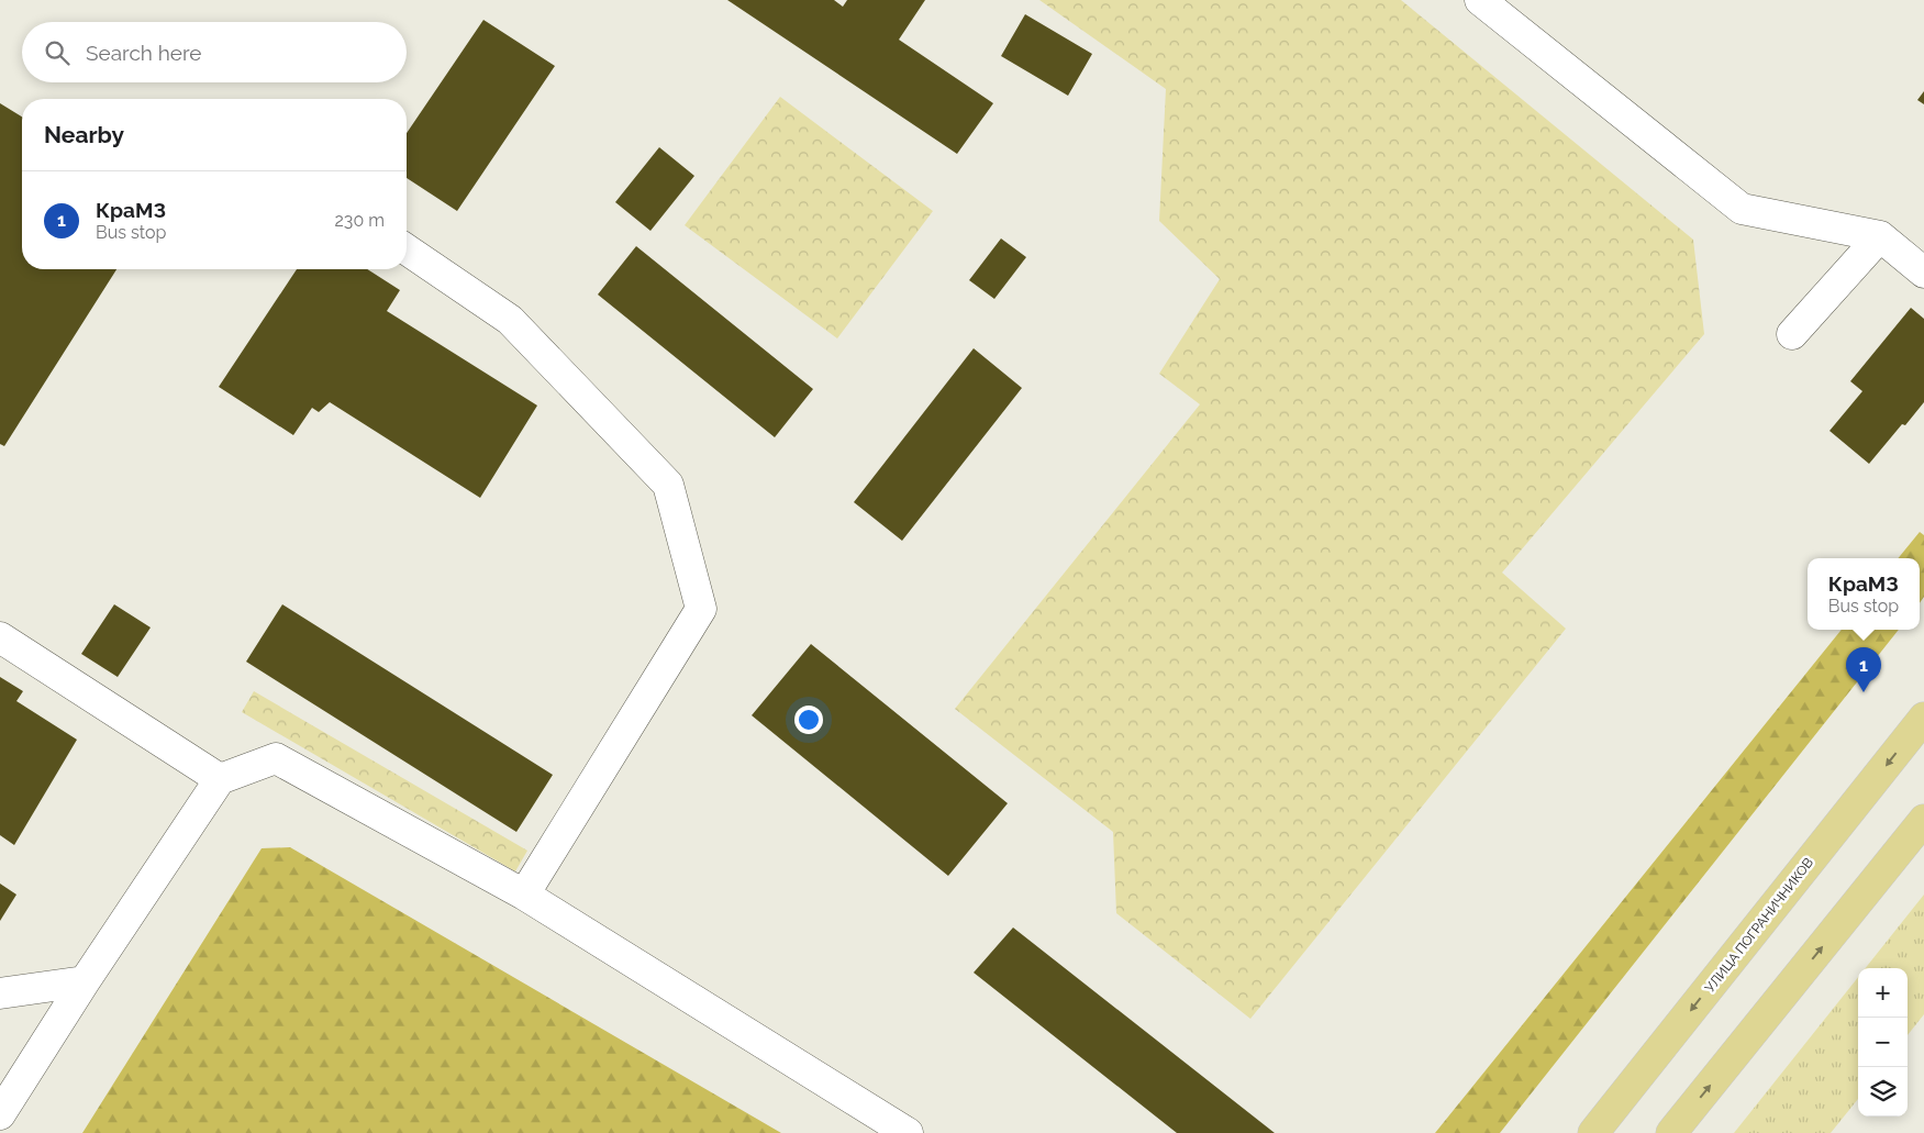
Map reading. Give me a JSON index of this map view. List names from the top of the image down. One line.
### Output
{"streets":{"main road":["УЛИЦА ПОГРАНИЧНИКОВ"]},"page":{"search":"Search here","heading":"Nearby","list":[{"mark":"1","name":"КраМЗ","note":"Bus stop","value":"230 m"}],"popup":["КраМЗ","Bus stop"],"pins":"1","map_buttons":["+","−"]}}
